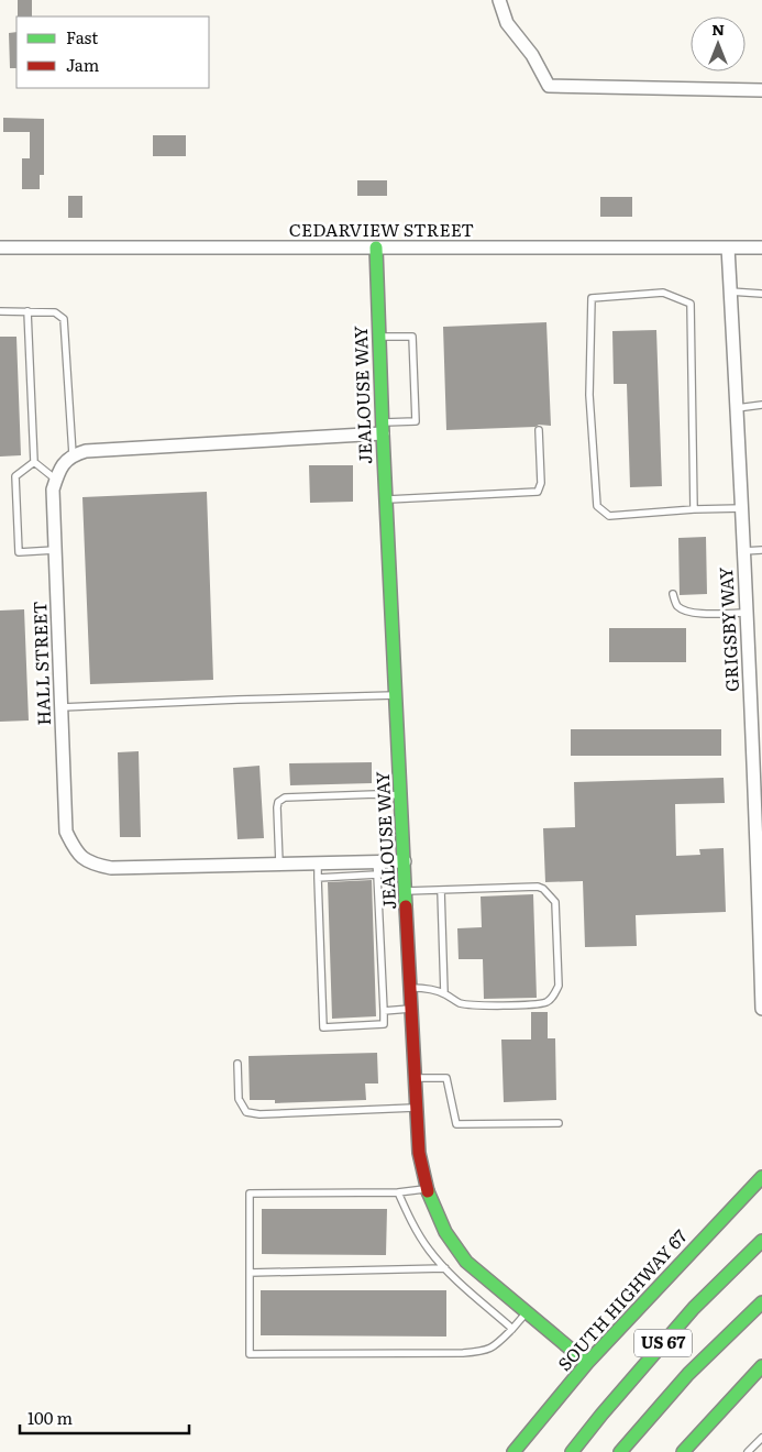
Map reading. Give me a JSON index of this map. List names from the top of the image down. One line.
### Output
{"streets":{"main road":["JEALOUSE WAY","SOUTH HIGHWAY 67","US 67"],"street":["CEDARVIEW STREET","GRIGSBY WAY","HALL STREET"]},"crossings":[["CEDARVIEW STREET","JEALOUSE WAY"],["CEDARVIEW STREET","GRIGSBY WAY"],["JEALOUSE WAY","HALL STREET"],["JEALOUSE WAY","SOUTH HIGHWAY 67"]],"legend":["Fast","Jam"],"scale_bar":"100 m","north":"top"}
